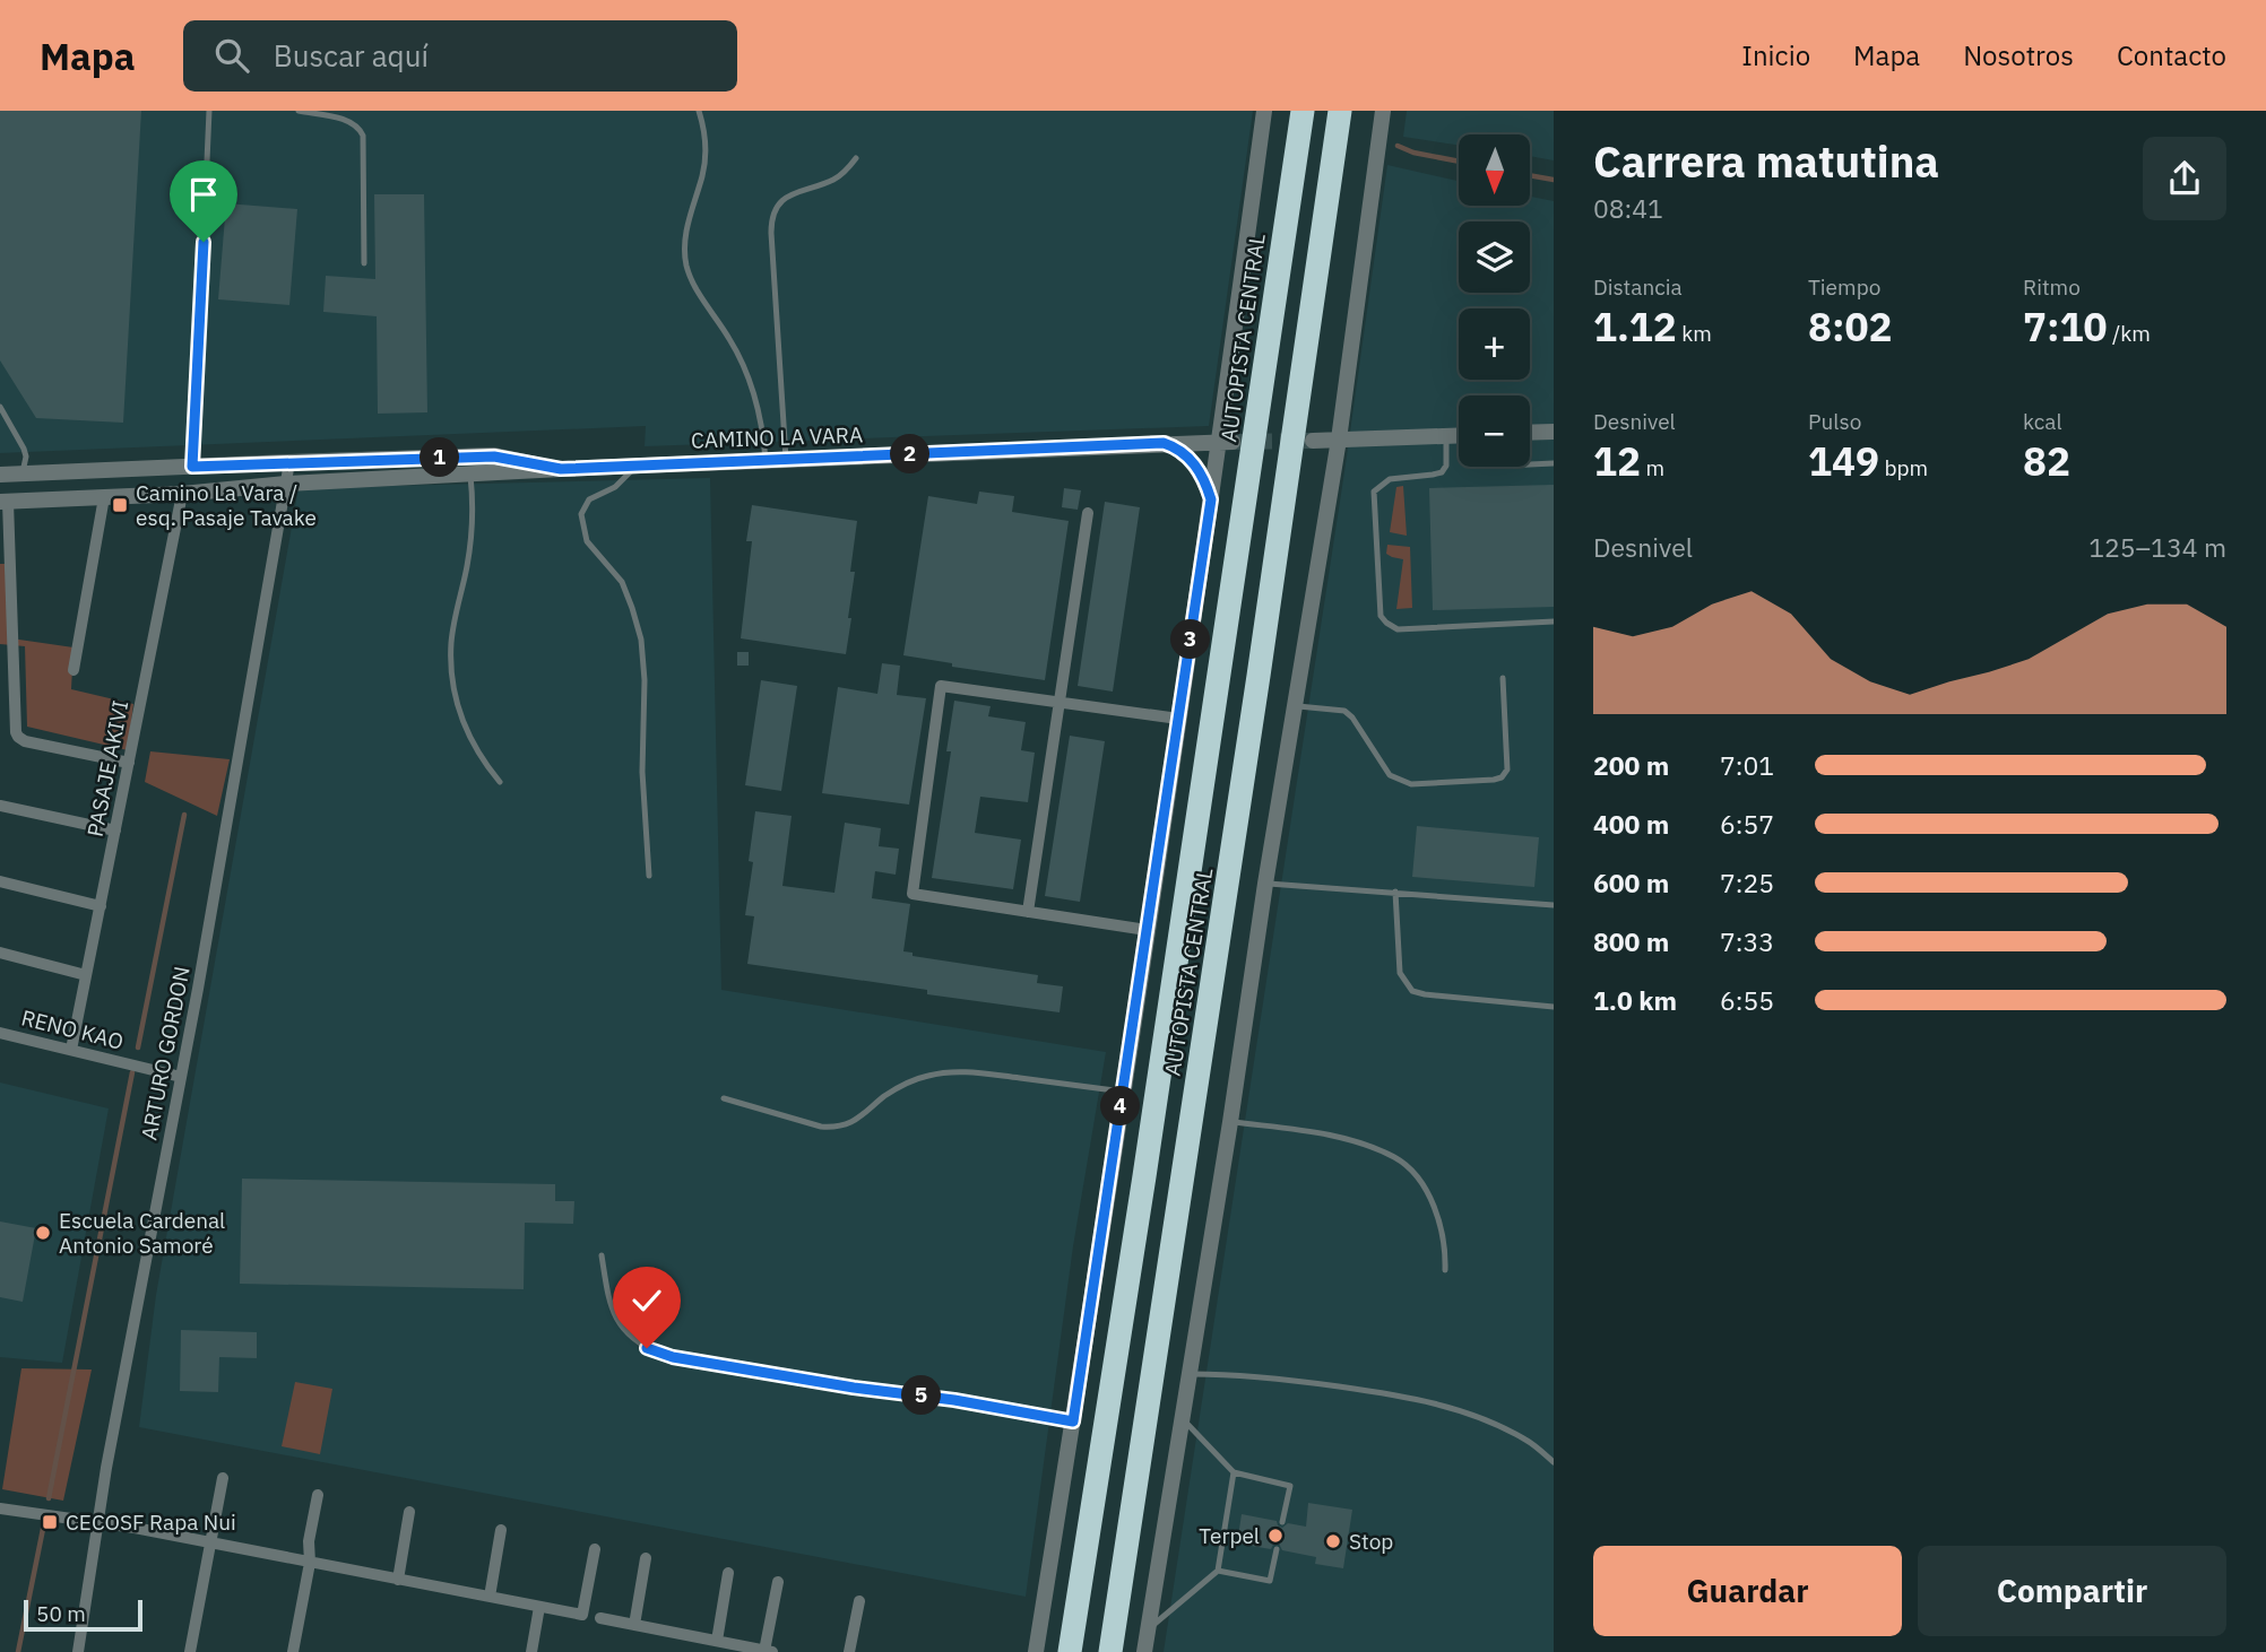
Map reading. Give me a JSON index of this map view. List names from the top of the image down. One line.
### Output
{"streets":{"highway":["AUTOPISTA CENTRAL"],"street":["CAMINO LA VARA","PASAJE AKIVI","RENO KAO","ARTURO GORDON"]},"crossings":[["CAMINO LA VARA","PASAJE AKIVI"],["CAMINO LA VARA","ARTURO GORDON"],["PASAJE AKIVI","RENO KAO"],["RENO KAO","ARTURO GORDON"]],"places":{"transit":["Camino La Vara / esq. Pasaje Tavake","CECOSF Rapa Nui"],"other":["Escuela Cardenal Antonio Samoré","Terpel","Stop"]},"scale_bar":"50 m","north":"bottom","page":{"header":"Mapa","search":"Buscar aquí","nav":["Inicio","Mapa","Nosotros","Contacto"],"heading":["Carrera matutina","08:41"],"map_buttons":["+","−"],"stats":[["Distancia","1.12 km"],["Tiempo","8:02"],["Ritmo","7:10 /km"],["Desnivel","12 m"],["Pulso","149 bpm"],["kcal","82"]],"pins":["2","1","3","4","5"],"chart":["Desnivel","125–134 m"],"list":[{"name":"200 m","note":"7:01"},{"name":"400 m","note":"6:57"},{"name":"600 m","note":"7:25"},{"name":"800 m","note":"7:33"},{"name":"1.0 km","note":"6:55"}],"buttons":["Guardar","Compartir"],"scale":"50 m"}}
